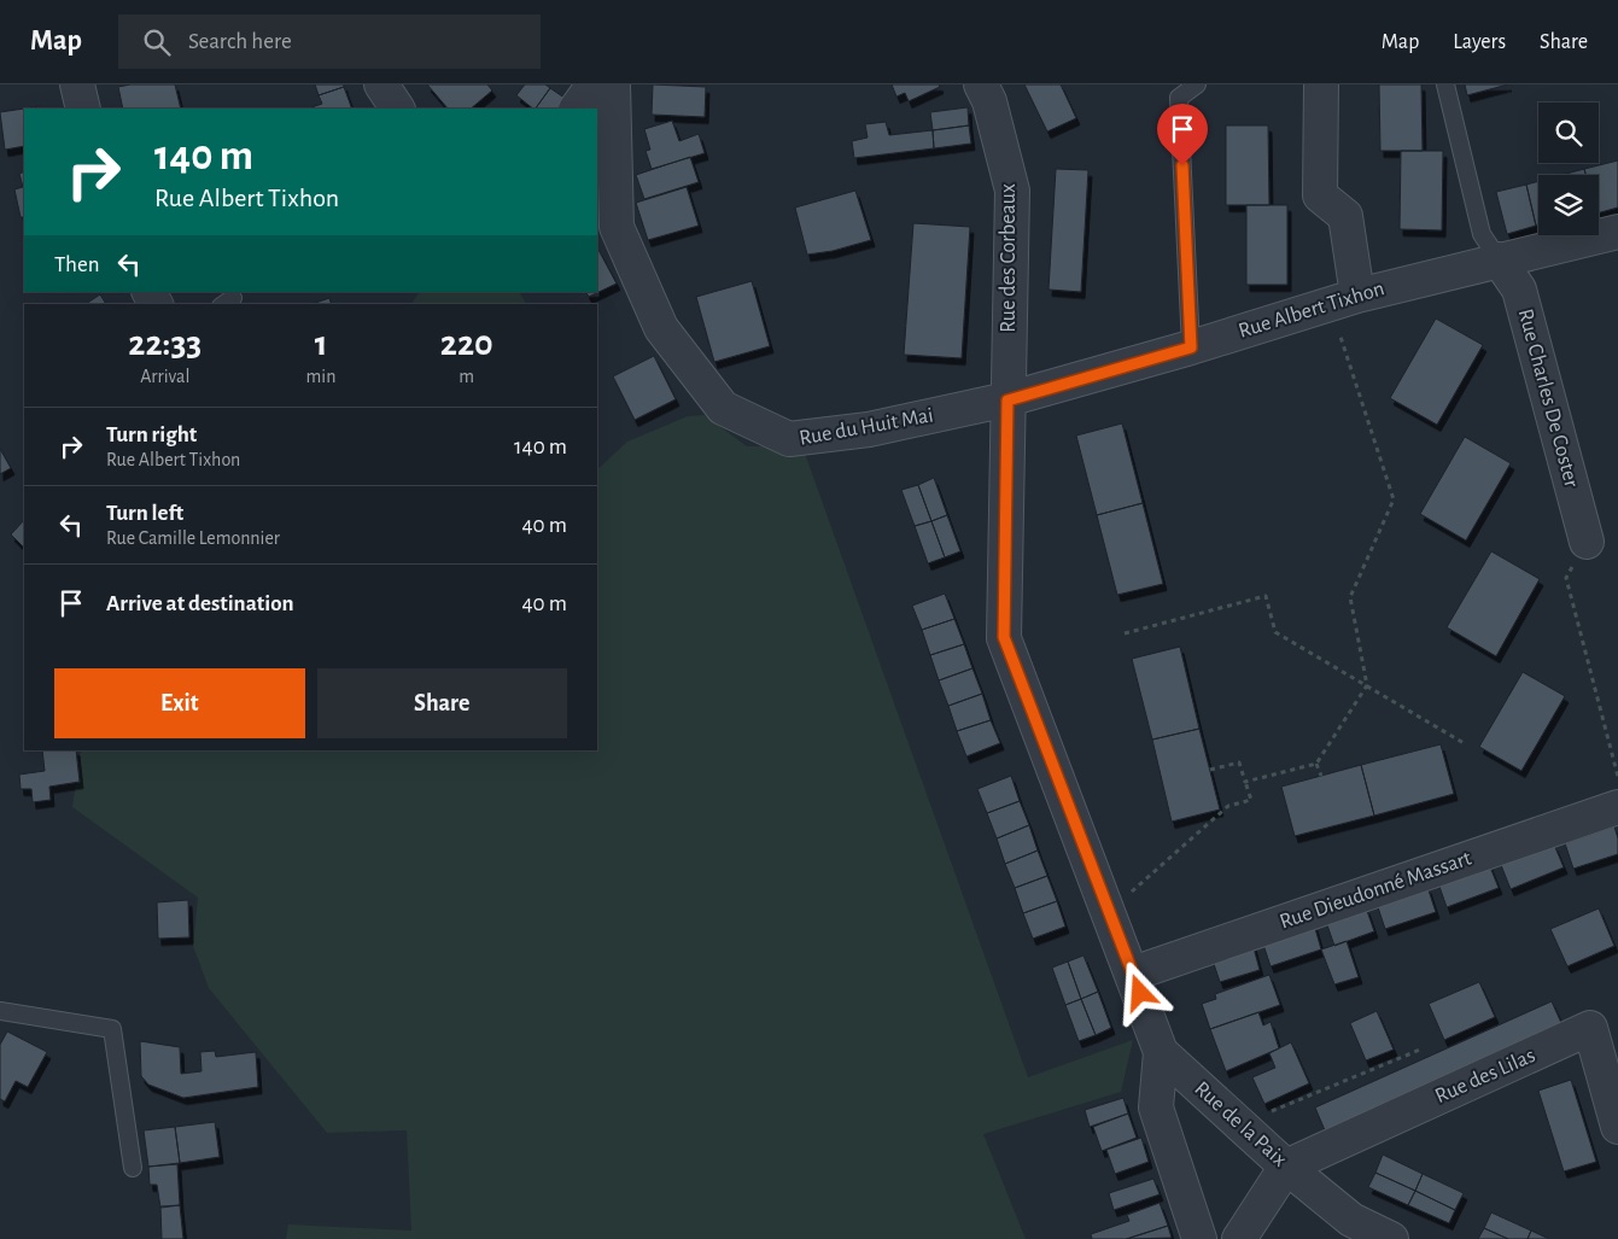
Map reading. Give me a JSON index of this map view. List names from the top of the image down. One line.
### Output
{"streets":{"street":["Rue des Corbeaux","Rue Albert Tixhon","Rue Charles De Coster","Rue du Huit Mai","Rue Dieudonné Massart","Rue des Lilas","Rue de la Paix"]},"crossings":[["Rue des Corbeaux","Rue Albert Tixhon"],["Rue des Corbeaux","Rue du Huit Mai"],["Rue des Corbeaux","Rue de la Paix"],["Rue Albert Tixhon","Rue Charles De Coster"],["Rue Albert Tixhon","Rue du Huit Mai"],["Rue Dieudonné Massart","Rue de la Paix"],["Rue des Lilas","Rue de la Paix"]],"page":{"header":"Map","search":"Search here","nav":["Map","Layers","Share"],"turn":["140 m","Rue Albert Tixhon"],"then":"Then","eta":["22:33","Arrival","1","min","220","m"],"list":[{"name":"Turn right","note":"Rue Albert Tixhon","value":"140 m"},{"name":"Turn left","note":"Rue Camille Lemonnier","value":"40 m"},{"name":"Arrive at destination","value":"40 m"}],"buttons":["Exit","Share"]}}
